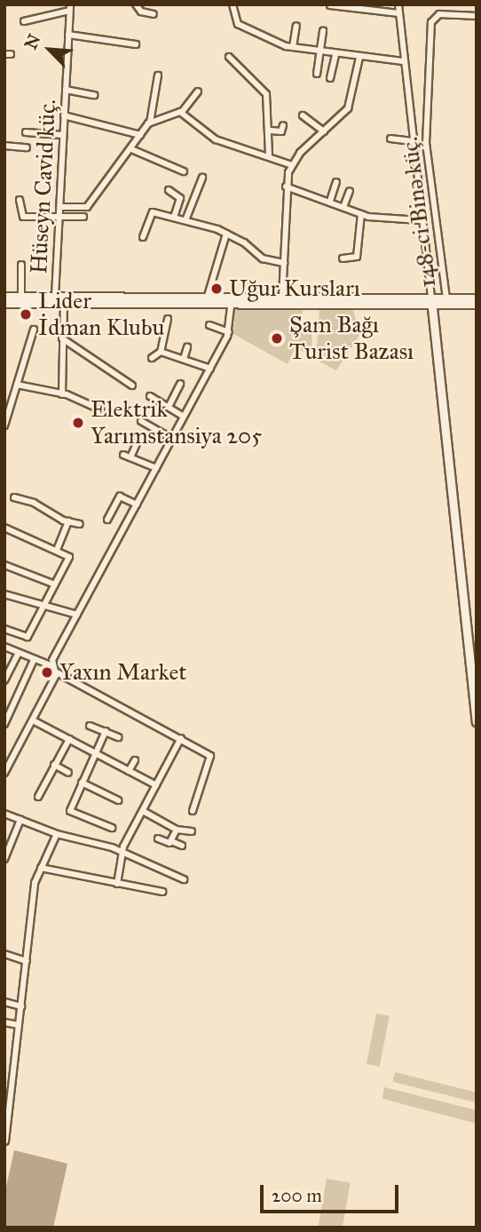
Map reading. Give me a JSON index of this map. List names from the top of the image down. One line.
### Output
{"streets":{"street":["Hüseyn Cavid küç.","148-ci Binə küç."]},"places":["Uğur Kursları","Lider İdman Klubu","Şam Bağı Turist Bazası","Elektrik Yarımstansiya 205","Yaxın Market"],"scale_bar":"200 m","north":"top left"}
